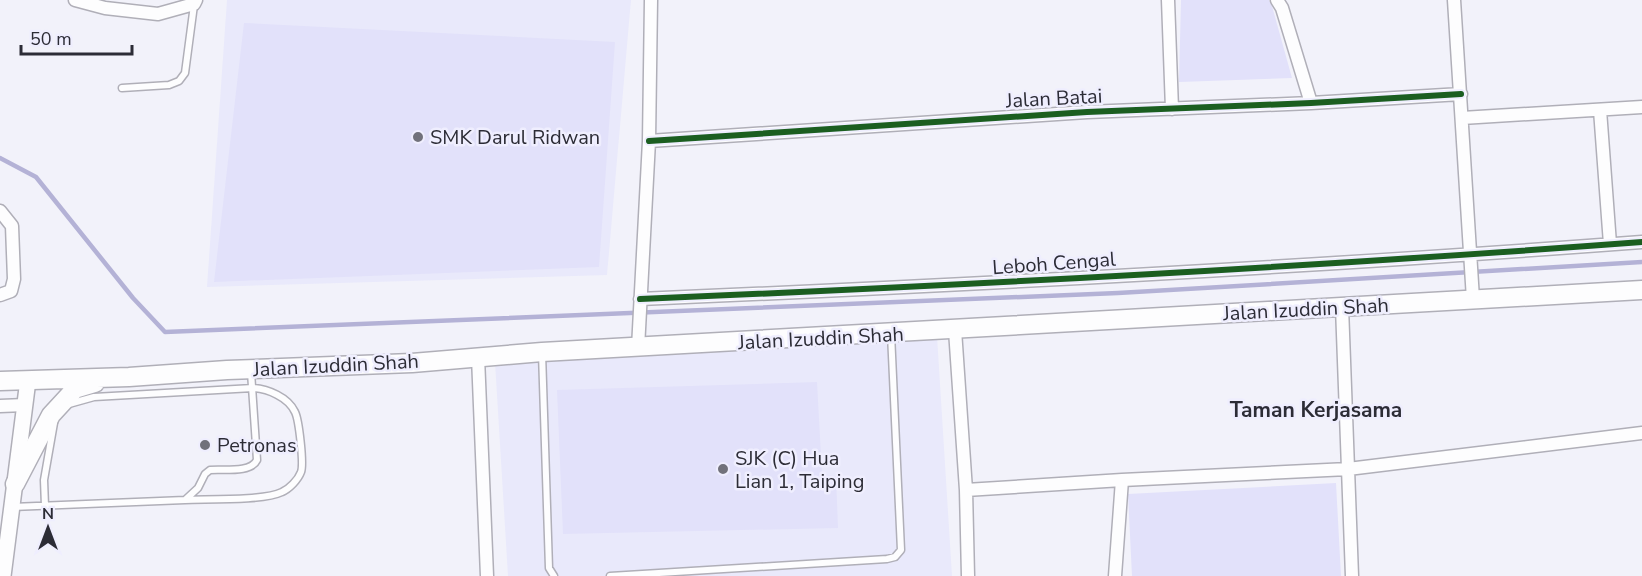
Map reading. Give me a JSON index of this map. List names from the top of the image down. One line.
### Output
{"streets":{"main road":["Jalan Izuddin Shah"],"street":["Jalan Batai","Leboh Cengal"]},"districts":["Taman Kerjasama"],"places":["SMK Darul Ridwan","Petronas","SJK (C) Hua Lian 1, Taiping"],"scale_bar":"50 m","north":"top"}
